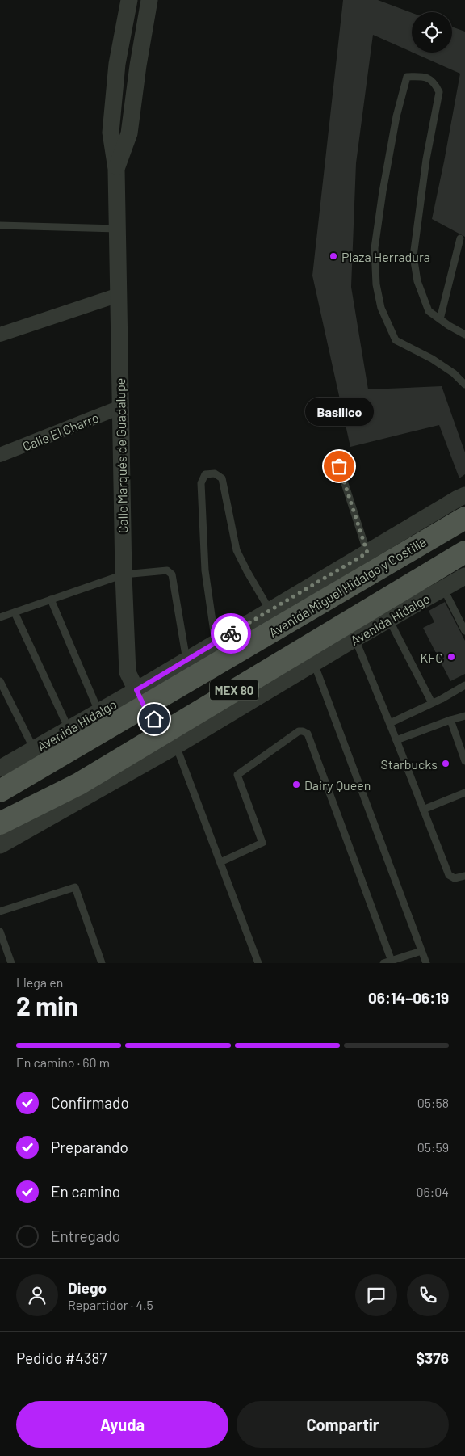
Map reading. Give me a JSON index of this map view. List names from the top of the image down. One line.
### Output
{"streets":{"main road":["Avenida Miguel Hidalgo y Costilla","MEX 80"],"street":["Calle El Charro","Calle Marqués de Guadalupe","Avenida Hidalgo"]},"crossings":[["Calle El Charro","Calle Marqués de Guadalupe"],["Calle Marqués de Guadalupe","Avenida Miguel Hidalgo y Costilla"],["Calle Marqués de Guadalupe","Avenida Hidalgo"],["Calle Marqués de Guadalupe","MEX 80"],["Avenida Miguel Hidalgo y Costilla","Avenida Hidalgo"],["Avenida Hidalgo","MEX 80"]],"places":["Plaza Herradura","Basilico","KFC","Starbucks","Dairy Queen"],"page":{"bubble":"Basilico","heading":["2 min","Llega en","06:14–06:19"],"panel":["Diego","Repartidor · 4.5","Pedido #4387","$376"],"bar":"En camino · 60 m","list":[["Confirmado","05:58"],["Preparando","05:59"],["En camino","06:04"],"Entregado"],"buttons":["Ayuda","Compartir"]}}
